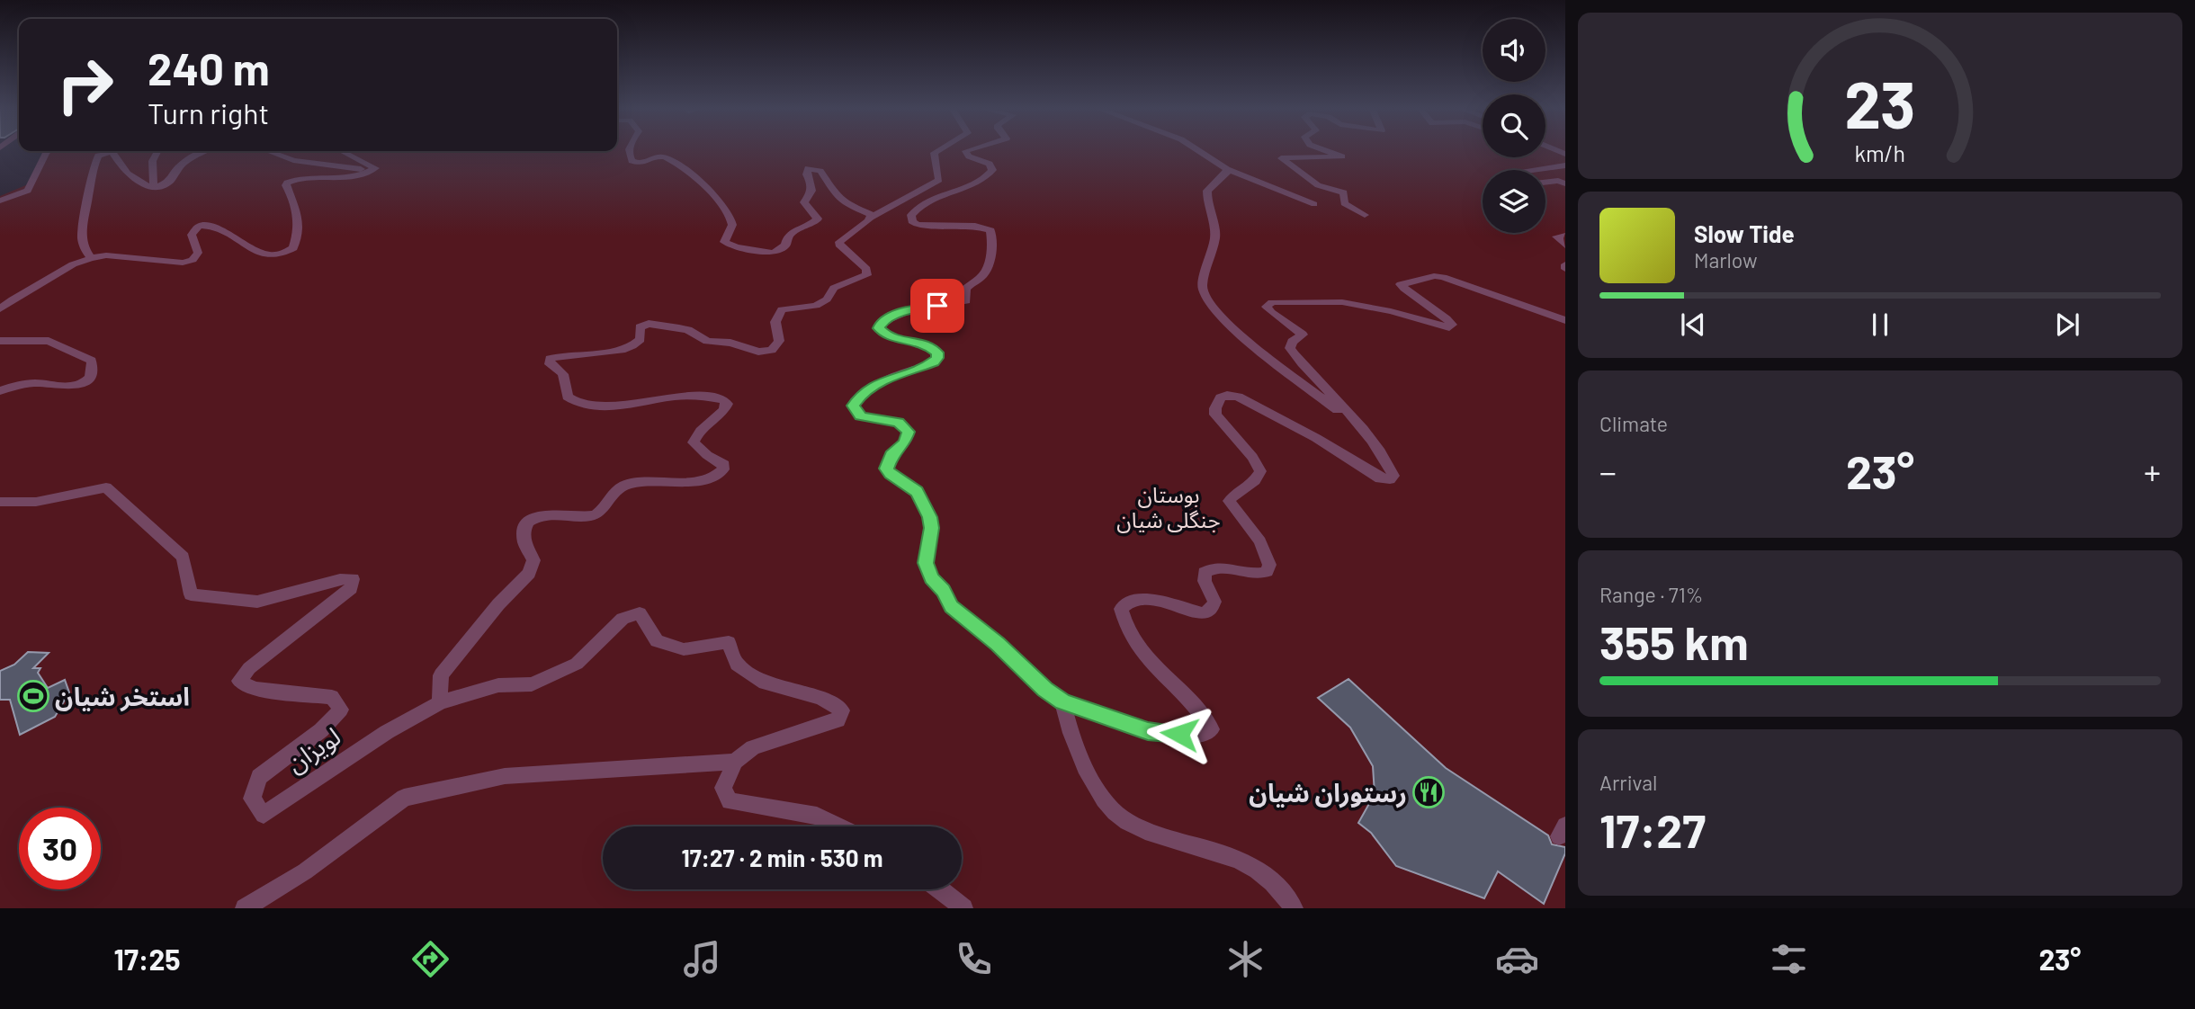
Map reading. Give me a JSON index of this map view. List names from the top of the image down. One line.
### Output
{"streets":{"street":["لویزان"]},"parks":["بوستان جنگلی شیان"],"places":{"sports":["استخر شیان"],"restaurant":["رستوران شیان"]},"page":{"turn":["240 m","Turn right"],"song":["Slow Tide","Marlow"],"tile":["Climate",["Range · 71%","355 km"],["Arrival","17:27"]],"heat":["−","23°","+"],"limit":"30","trip":"17:27 · 2 min · 530 m","tabs":["17:25","23°"],"gauge":["23","km/h"]}}
